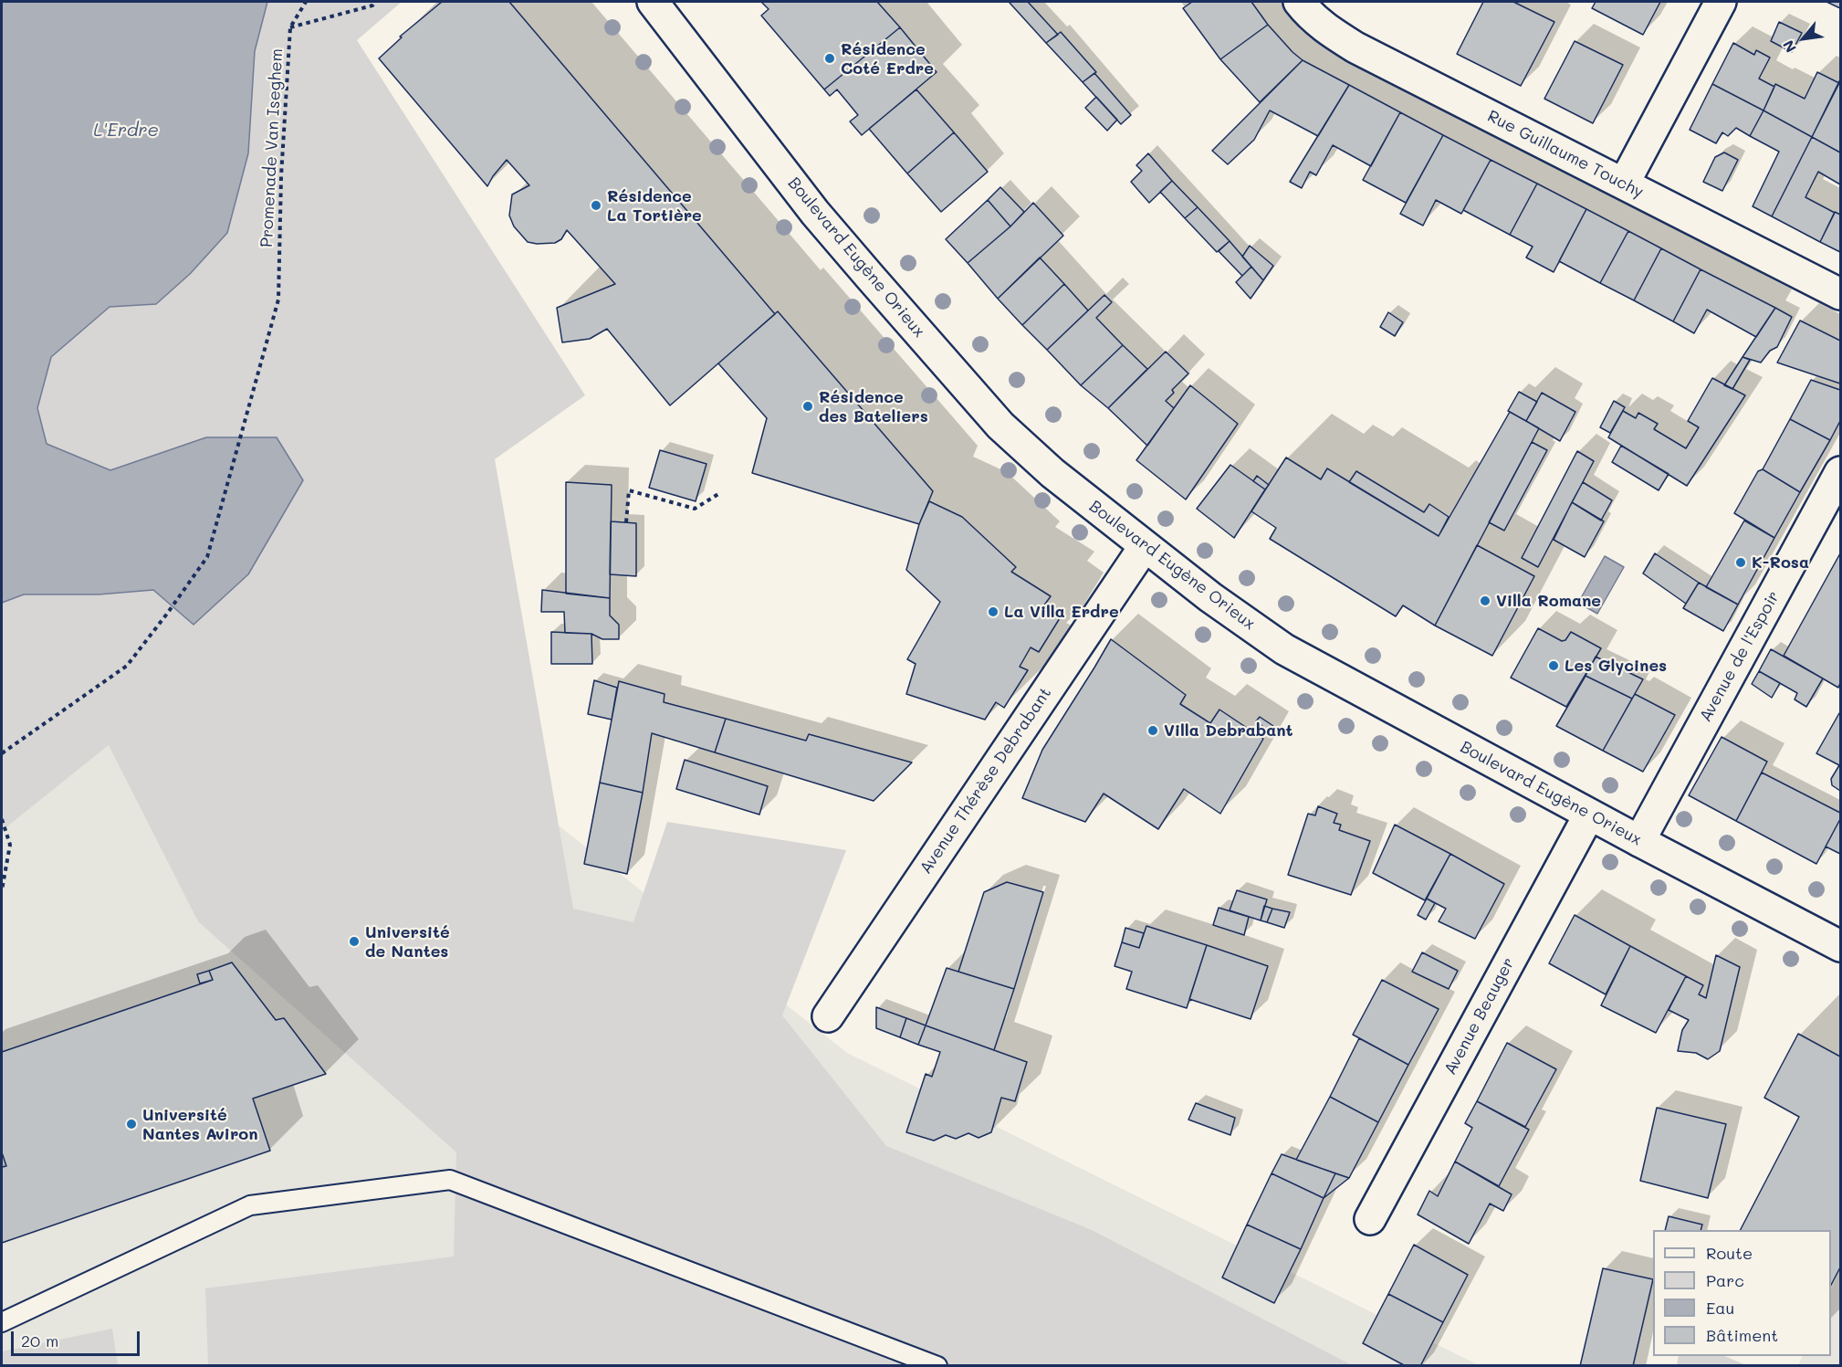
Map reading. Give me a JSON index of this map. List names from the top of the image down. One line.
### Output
{"streets":{"street":["Rue Guillaume Touchy","Boulevard Eugène Orieux","Avenue de l'Espoir","Avenue Thérèse Debrabant","Avenue Beauger"],"path":["Promenade Van Iseghem"]},"crossings":[["Boulevard Eugène Orieux","Avenue de l'Espoir"],["Boulevard Eugène Orieux","Avenue Thérèse Debrabant"],["Boulevard Eugène Orieux","Avenue Beauger"]],"water":["L'Erdre"],"places":["Résidence Coté Erdre","Résidence La Tortière","Résidence des Bateliers","K-Rosa","Villa Romane","La Villa Erdre","Les Glycines","Villa Debrabant","Université de Nantes","Université Nantes Aviron"],"legend":["Route","Parc","Eau","Bâtiment"],"scale_bar":"20 m","north":"bottom left"}
